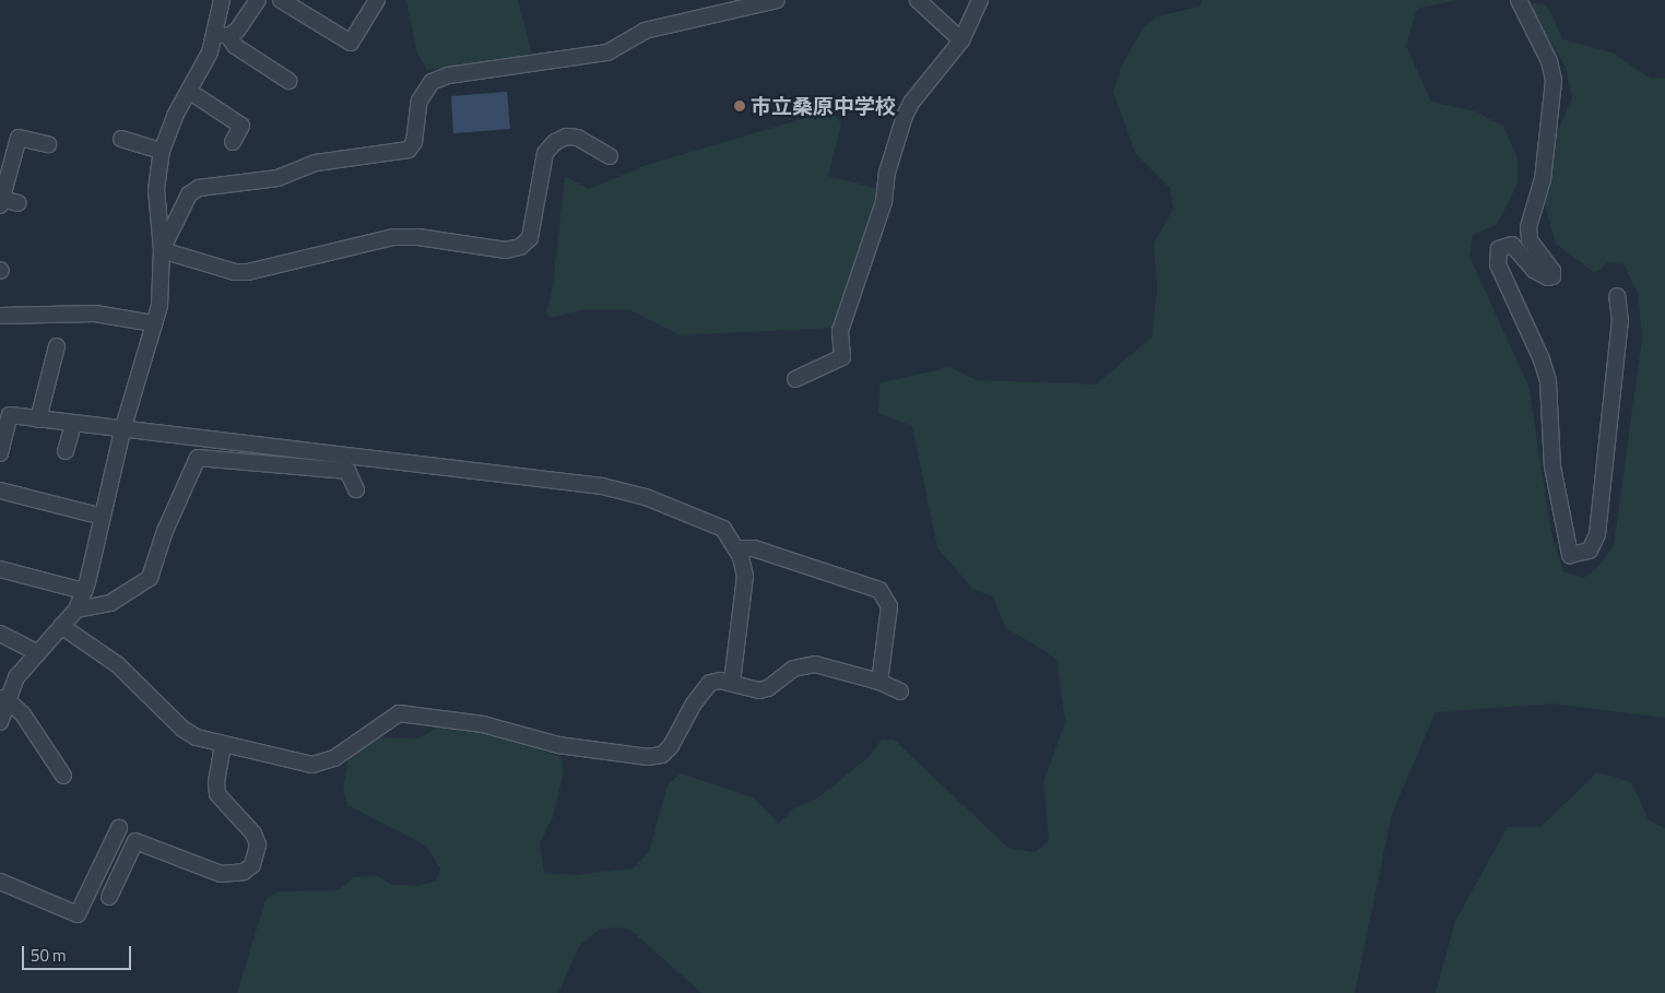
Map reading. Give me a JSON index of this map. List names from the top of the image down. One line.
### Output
{"places":["市立桑原中学校"],"scale_bar":"50 m"}
